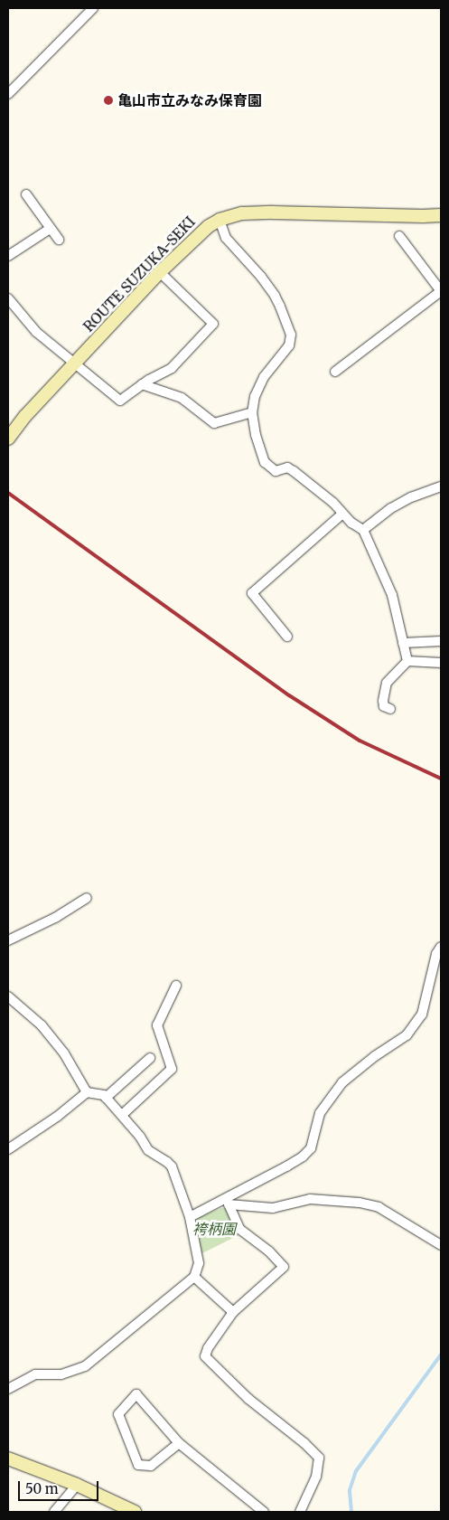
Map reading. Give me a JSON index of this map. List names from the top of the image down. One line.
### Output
{"streets":{"main road":["ROUTE SUZUKA-SEKI"]},"parks":["袴柄園"],"places":["亀山市立みなみ保育園"],"scale_bar":"50 m"}
